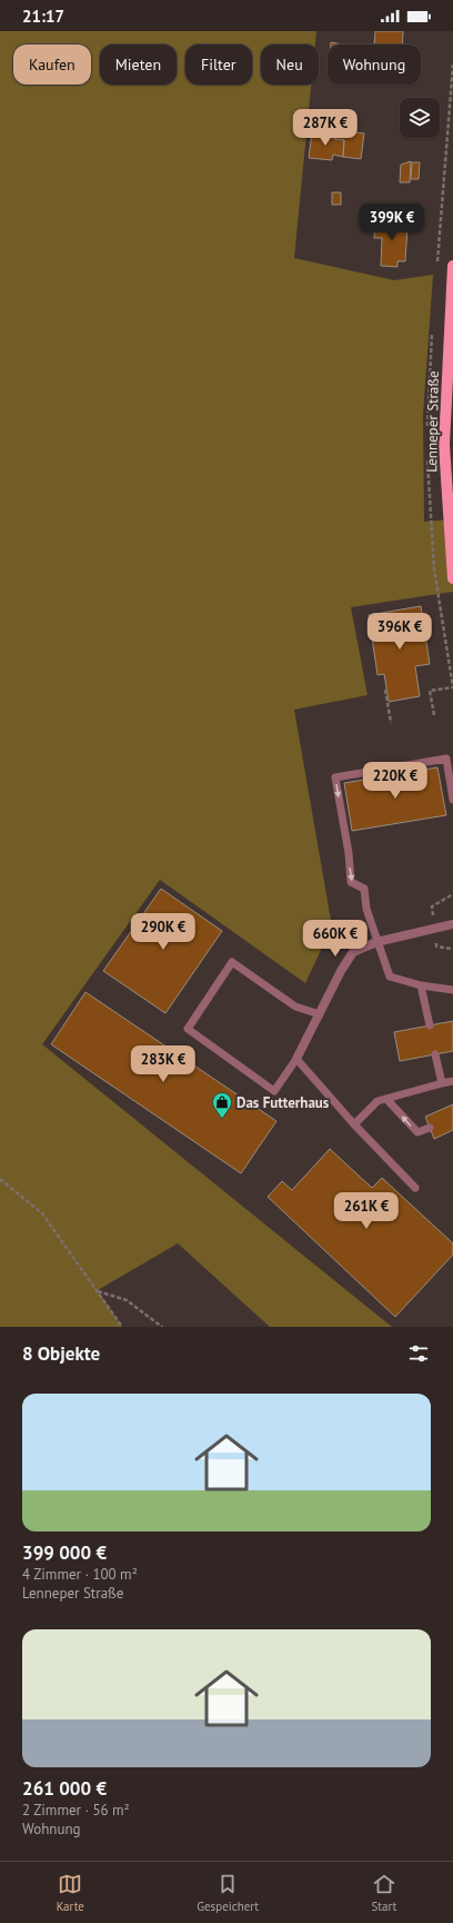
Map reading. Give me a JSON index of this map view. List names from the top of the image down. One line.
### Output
{"streets":{"main road":["Lenneper Straße"]},"places":{"shop":["Das Futterhaus"]},"page":{"status":"21:17","chip":["Kaufen","Mieten","Filter","Neu","Wohnung"],"price":["287K €","399K €","396K €","220K €","290K €","660K €","283K €","261K €"],"heading":"8 Objekte","list":[{"name":"399 000 €","note":"4 Zimmer · 100 m² · Lenneper Straße"},{"name":"261 000 €","note":"2 Zimmer · 56 m² · Wohnung"}],"tabs":["Karte","Gespeichert","Start"]}}
